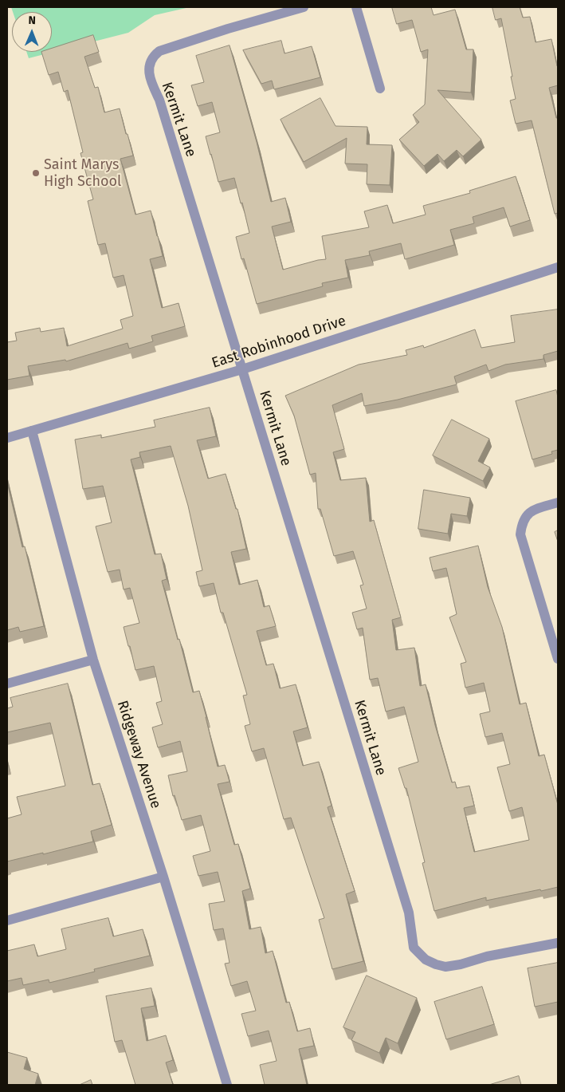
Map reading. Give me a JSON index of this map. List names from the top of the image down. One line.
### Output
{"streets":{"street":["Kermit Lane","East Robinhood Drive","Ridgeway Avenue"]},"crossings":[["Kermit Lane","East Robinhood Drive"],["East Robinhood Drive","Ridgeway Avenue"]],"places":["Saint Marys High School"],"north":"top"}
